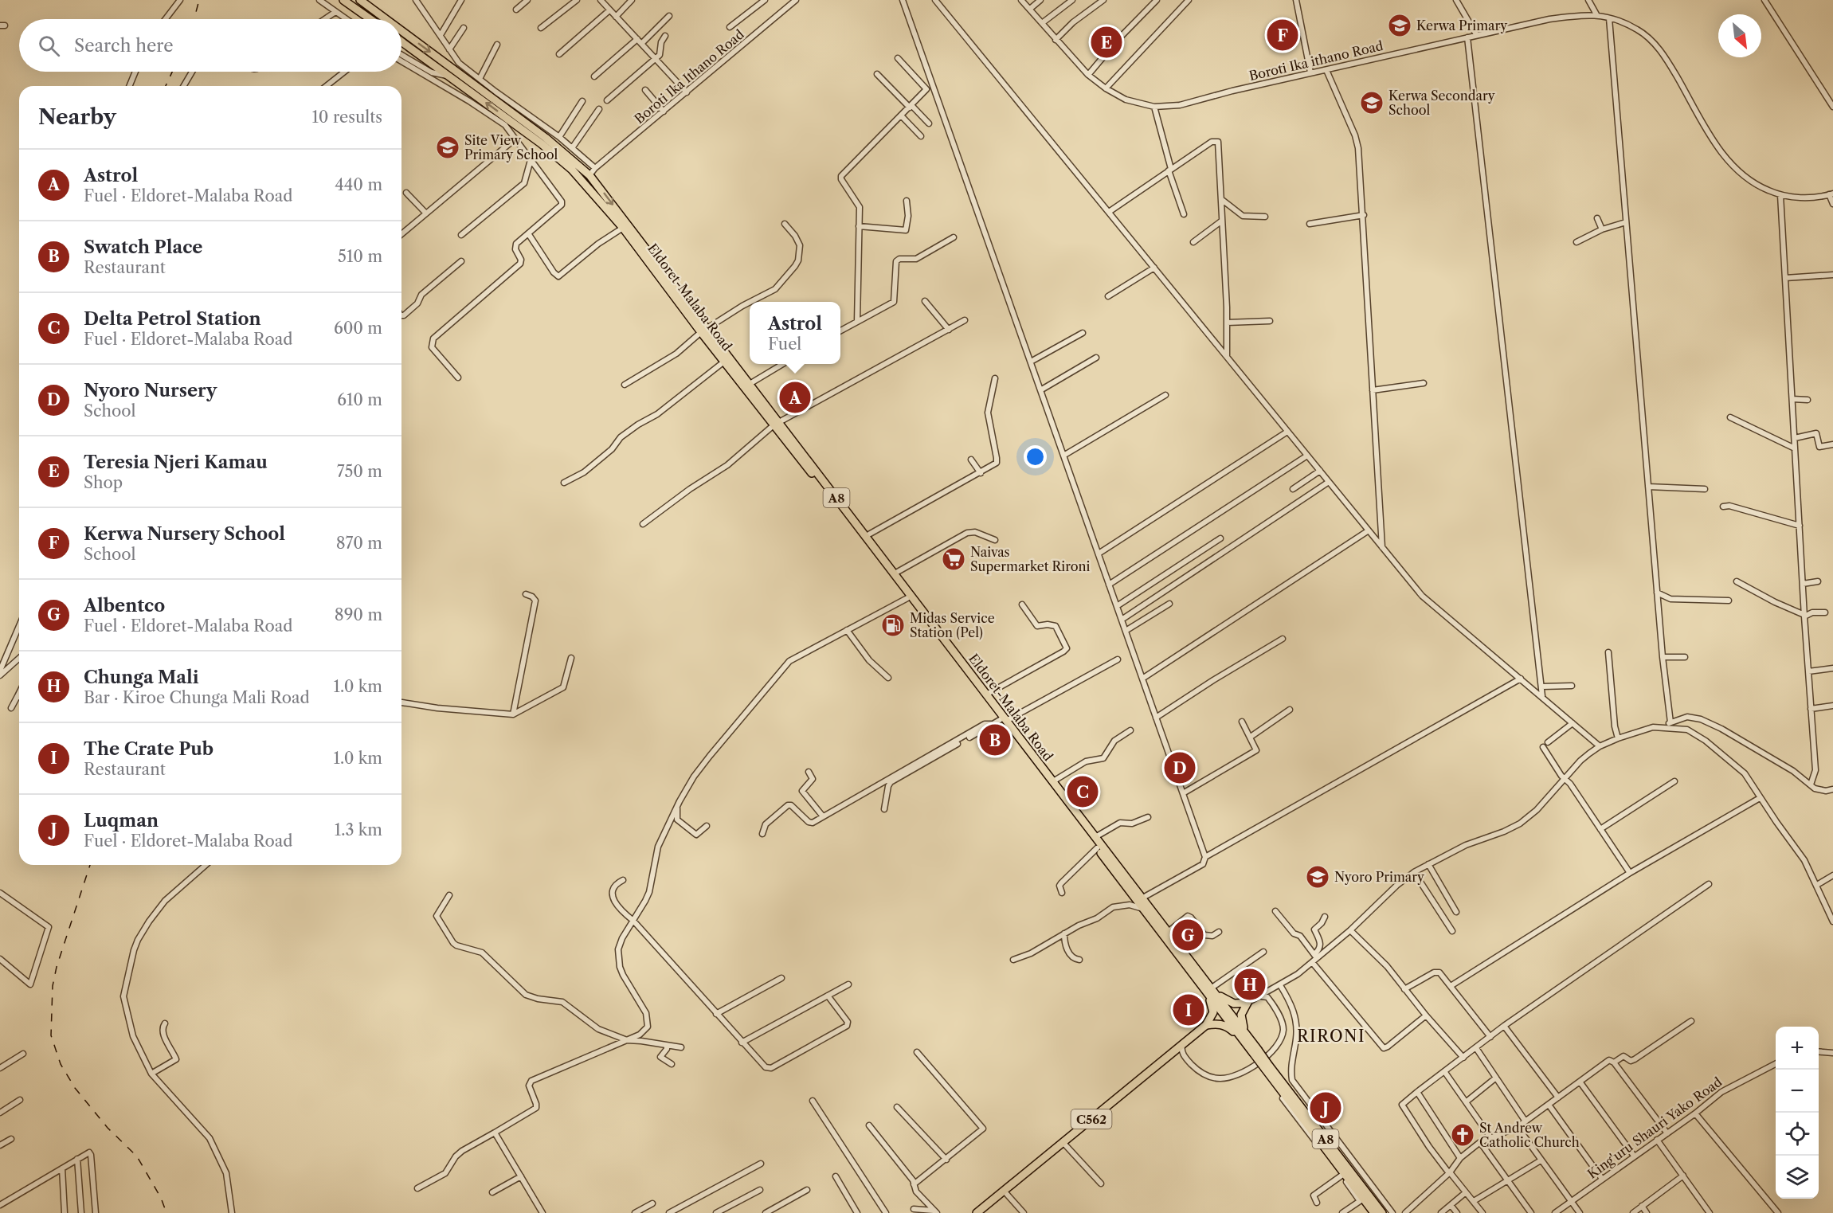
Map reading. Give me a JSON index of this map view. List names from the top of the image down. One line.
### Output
{"streets":{"main road":["Eldoret-Malaba Road","A8","C562"],"street":["Boroti Ika ithano Road","Boroti Ika Ithano Road","King'uru Shauri Yako Road"]},"crossings":[["Boroti Ika Ithano Road","Eldoret-Malaba Road"]],"districts":["RIRONI"],"places":{"school or university":["Kerwa Primary","Kerwa Secondary School","Site View Primary School","Nyoro Primary"],"supermarket":["Naivas Supermarket Rironi"],"fuel station":["Midas Service Station (Pel)"],"church":["St Andrew Catholic Church"]},"north":"bottom right","page":{"pins":["F","E","A","B","D","C","G","H","I","J"],"search":"Search here","heading":["Nearby","10 results"],"list":[{"mark":"A","name":"Astrol","note":"Fuel · Eldoret-Malaba Road","value":"440 m"},{"mark":"B","name":"Swatch Place","note":"Restaurant","value":"510 m"},{"mark":"C","name":"Delta Petrol Station","note":"Fuel · Eldoret-Malaba Road","value":"600 m"},{"mark":"D","name":"Nyoro Nursery","note":"School","value":"610 m"},{"mark":"E","name":"Teresia Njeri Kamau","note":"Shop","value":"750 m"},{"mark":"F","name":"Kerwa Nursery School","note":"School","value":"870 m"},{"mark":"G","name":"Albentco","note":"Fuel · Eldoret-Malaba Road","value":"890 m"},{"mark":"H","name":"Chunga Mali","note":"Bar · Kiroe Chunga Mali Road","value":"1.0 km"},{"mark":"I","name":"The Crate Pub","note":"Restaurant","value":"1.0 km"},{"mark":"J","name":"Luqman","note":"Fuel · Eldoret-Malaba Road","value":"1.3 km"}],"popup":["Astrol","Fuel"],"map_buttons":["+","−"]}}
